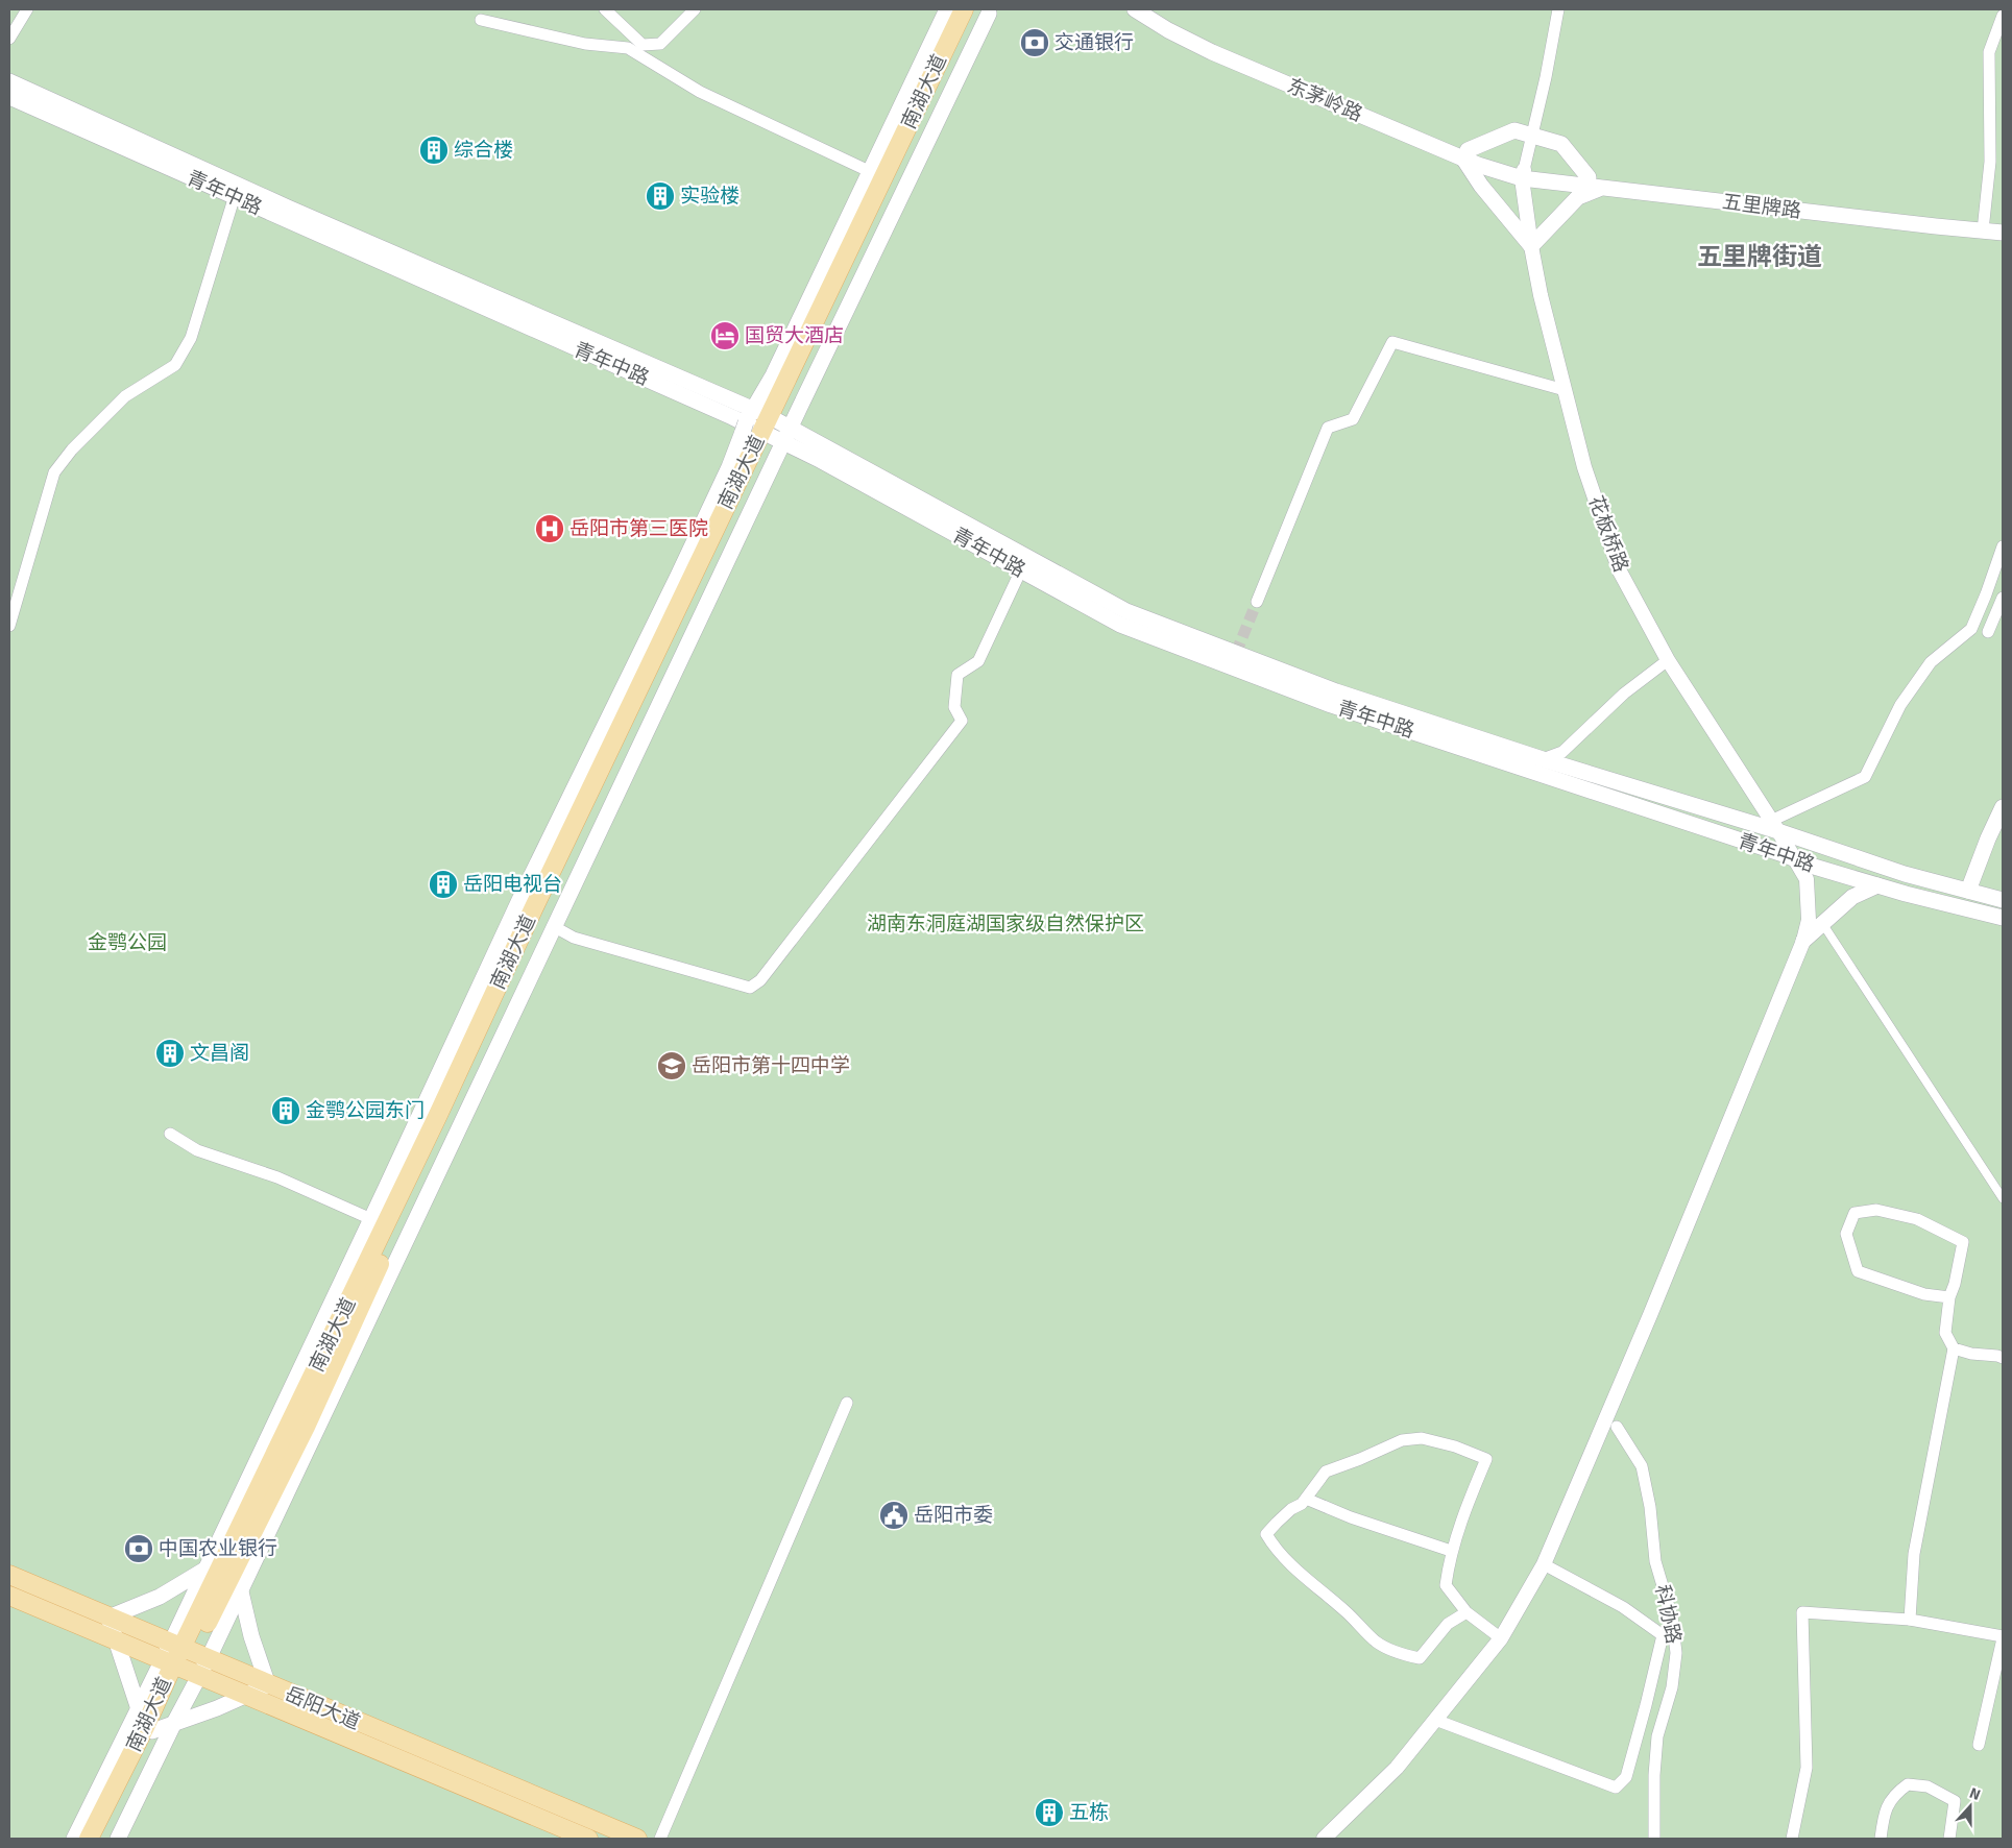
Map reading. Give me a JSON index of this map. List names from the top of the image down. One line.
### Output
{"streets":{"main road":["南湖大道","东茅岭路","青年中路","五里牌路","岳阳大道"],"street":["花板桥路","科协路"]},"crossings":[["南湖大道","青年中路"],["南湖大道","岳阳大道"],["东茅岭路","五里牌路"],["东茅岭路","花板桥路"],["青年中路","花板桥路"],["五里牌路","花板桥路"]],"districts":["五里牌街道"],"parks":["湖南东洞庭湖国家级自然保护区","金鹗公园"],"places":{"bank":["交通银行","中国农业银行"],"building":["综合楼","实验楼","岳阳电视台","文昌阁","金鹗公园东门","五栋"],"hotel":["国贸大酒店"],"hospital":["岳阳市第三医院"],"school or university":["岳阳市第十四中学"],"public building":["岳阳市委"]},"north":"top"}
